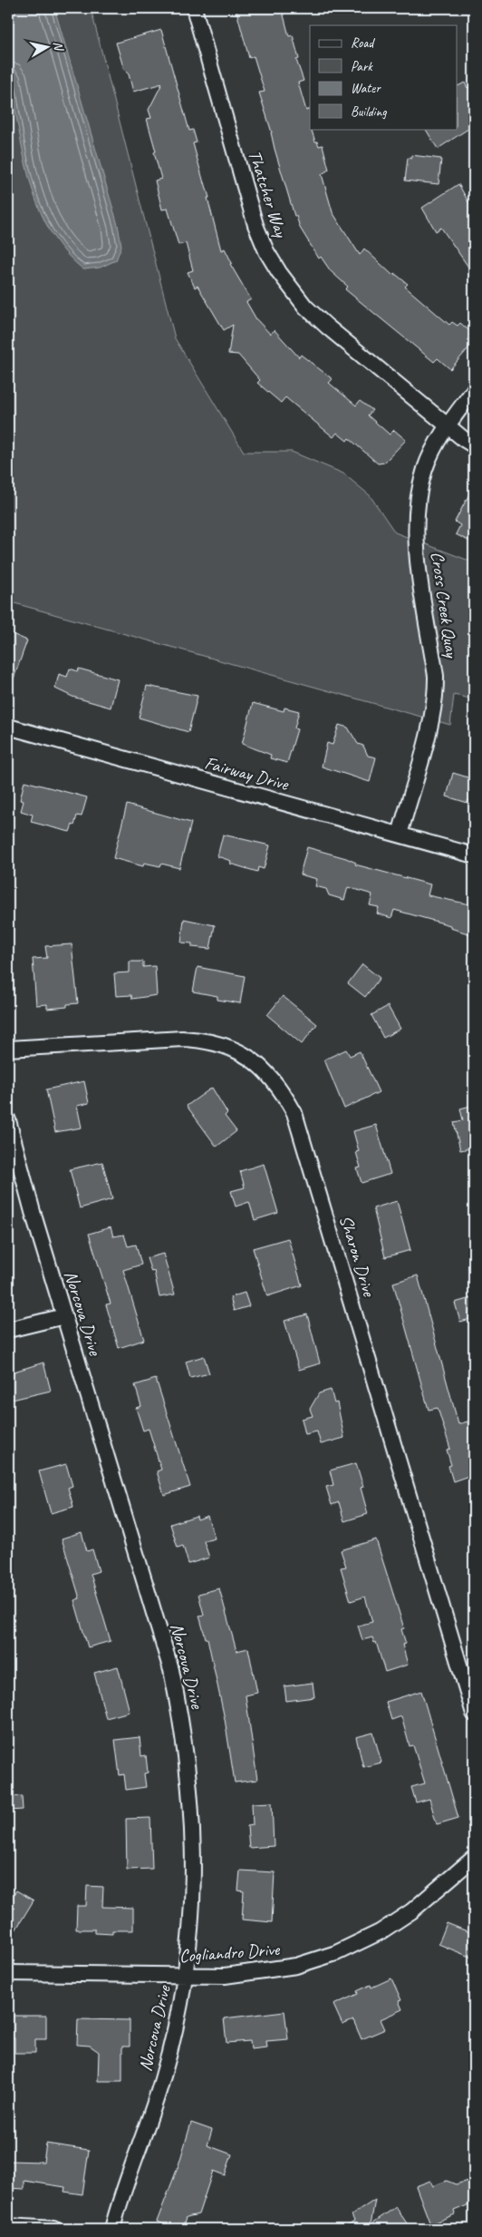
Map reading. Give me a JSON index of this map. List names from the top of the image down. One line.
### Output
{"streets":{"street":["Thatcher Way","Cross Creek Quay","Fairway Drive","Sharon Drive","Norcova Drive","Cogliandro Drive"]},"crossings":[["Thatcher Way","Cross Creek Quay"],["Cross Creek Quay","Fairway Drive"],["Norcova Drive","Cogliandro Drive"]],"legend":["Road","Park","Water","Building"],"north":"right"}
